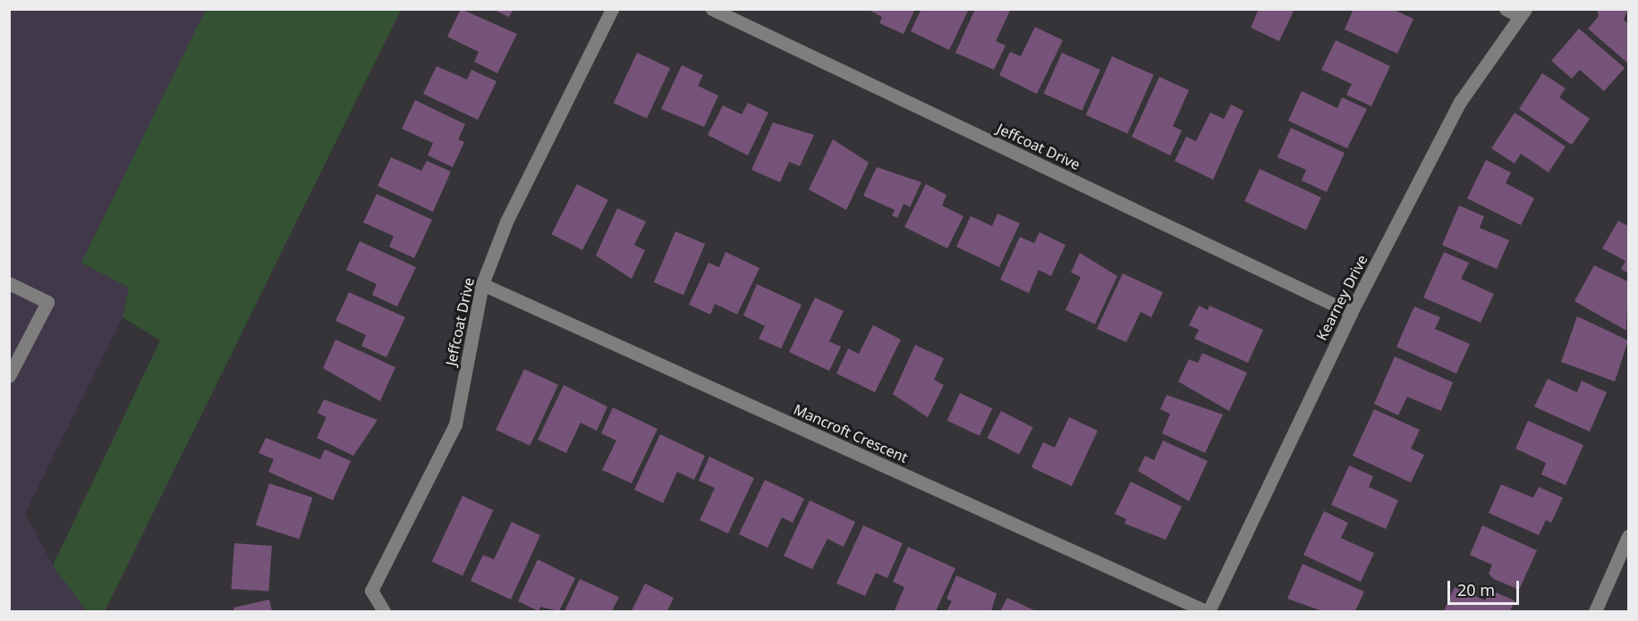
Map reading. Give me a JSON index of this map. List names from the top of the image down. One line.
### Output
{"streets":{"street":["Jeffcoat Drive","Kearney Drive","Mancroft Crescent"]},"crossings":[["Jeffcoat Drive","Kearney Drive"],["Jeffcoat Drive","Mancroft Crescent"],["Kearney Drive","Mancroft Crescent"]],"scale_bar":"20 m"}
